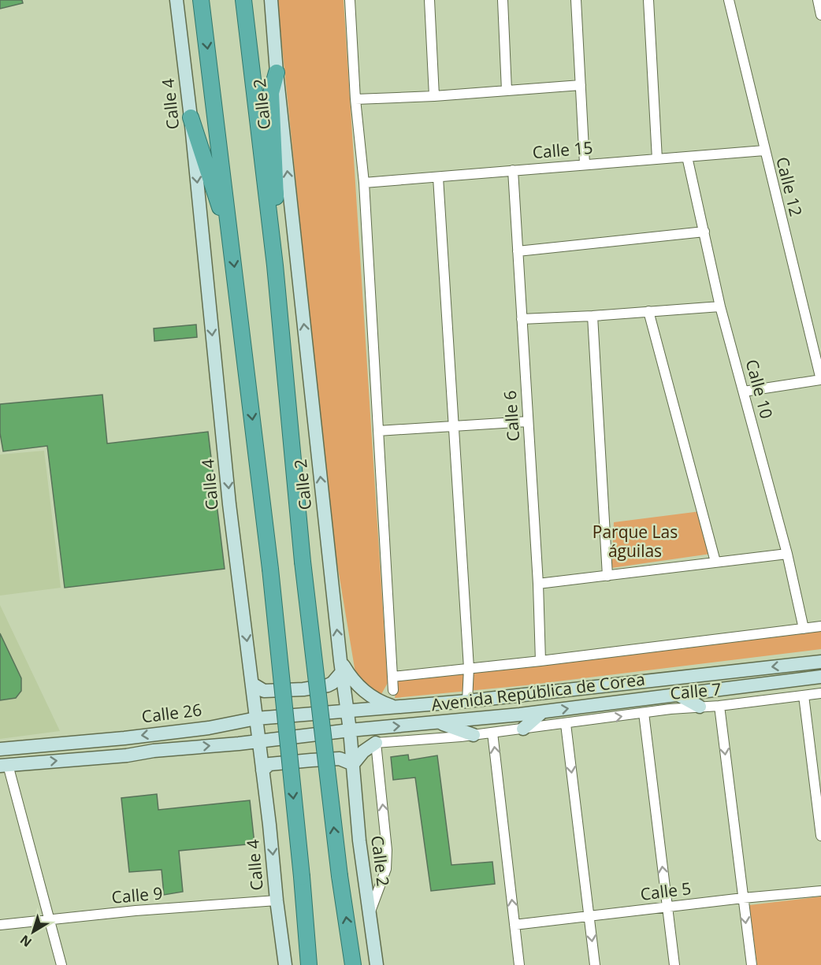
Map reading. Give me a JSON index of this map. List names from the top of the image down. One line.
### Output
{"streets":{"main road":["Calle 4","Calle 2","Avenida República de Corea","Calle 26"],"street":["Calle 15","Calle 12","Calle 10","Calle 6","Calle 7","Calle 5","Calle 9"]},"crossings":[["Calle 4","Avenida República de Corea"],["Calle 4","Calle 26"],["Calle 4","Calle 9"],["Calle 2","Avenida República de Corea"],["Calle 2","Calle 26"],["Calle 15","Calle 12"],["Calle 15","Calle 10"],["Calle 15","Calle 6"],["Calle 10","Avenida República de Corea"],["Calle 6","Avenida República de Corea"],["Avenida República de Corea","Calle 26"]],"one_way":["Calle 4","Calle 2"],"parks":["Parque Las águilas"],"north":"bottom left"}
